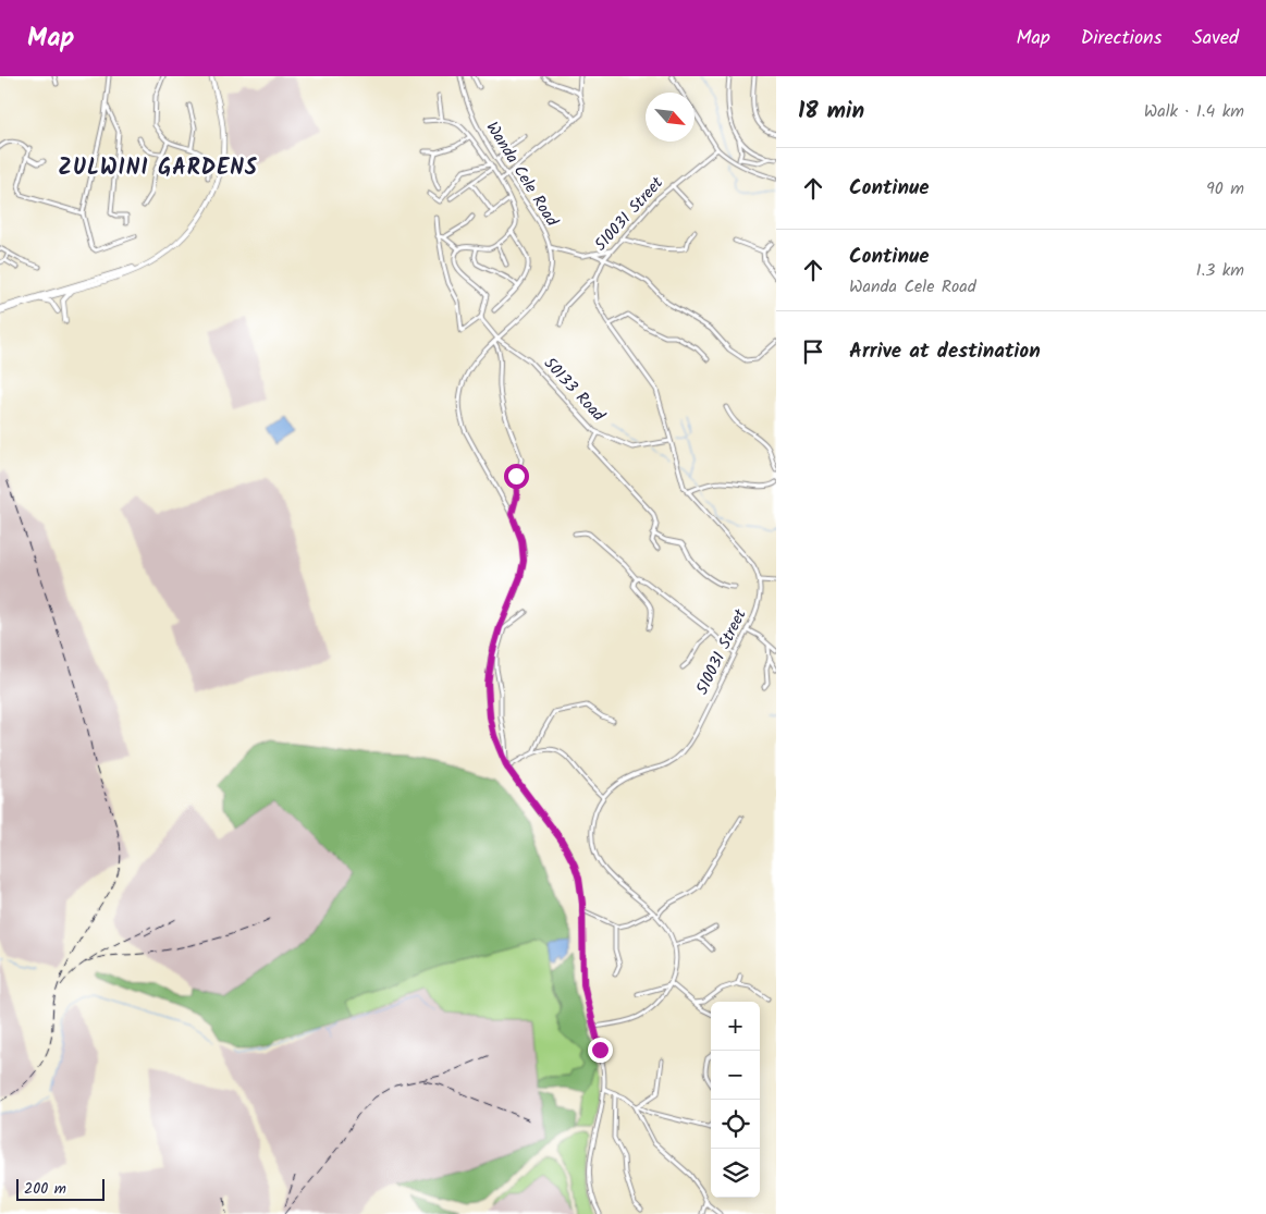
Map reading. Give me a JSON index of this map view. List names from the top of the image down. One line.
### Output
{"streets":{"street":["Wanda Cele Road","510031 Street","50133 Road"]},"crossings":[["Wanda Cele Road","50133 Road"],["510031 Street","50133 Road"]],"districts":["ZULWINI GARDENS"],"scale_bar":"200 m","north":"bottom right","page":{"header":"Map","nav":["Map","Directions","Saved"],"heading":["18 min","Walk · 1.4 km"],"list":[["Continue","90 m"],["Continue","Wanda Cele Road","1.3 km"],"Arrive at destination"],"map_buttons":["+","−"],"scale":"200 m"}}
